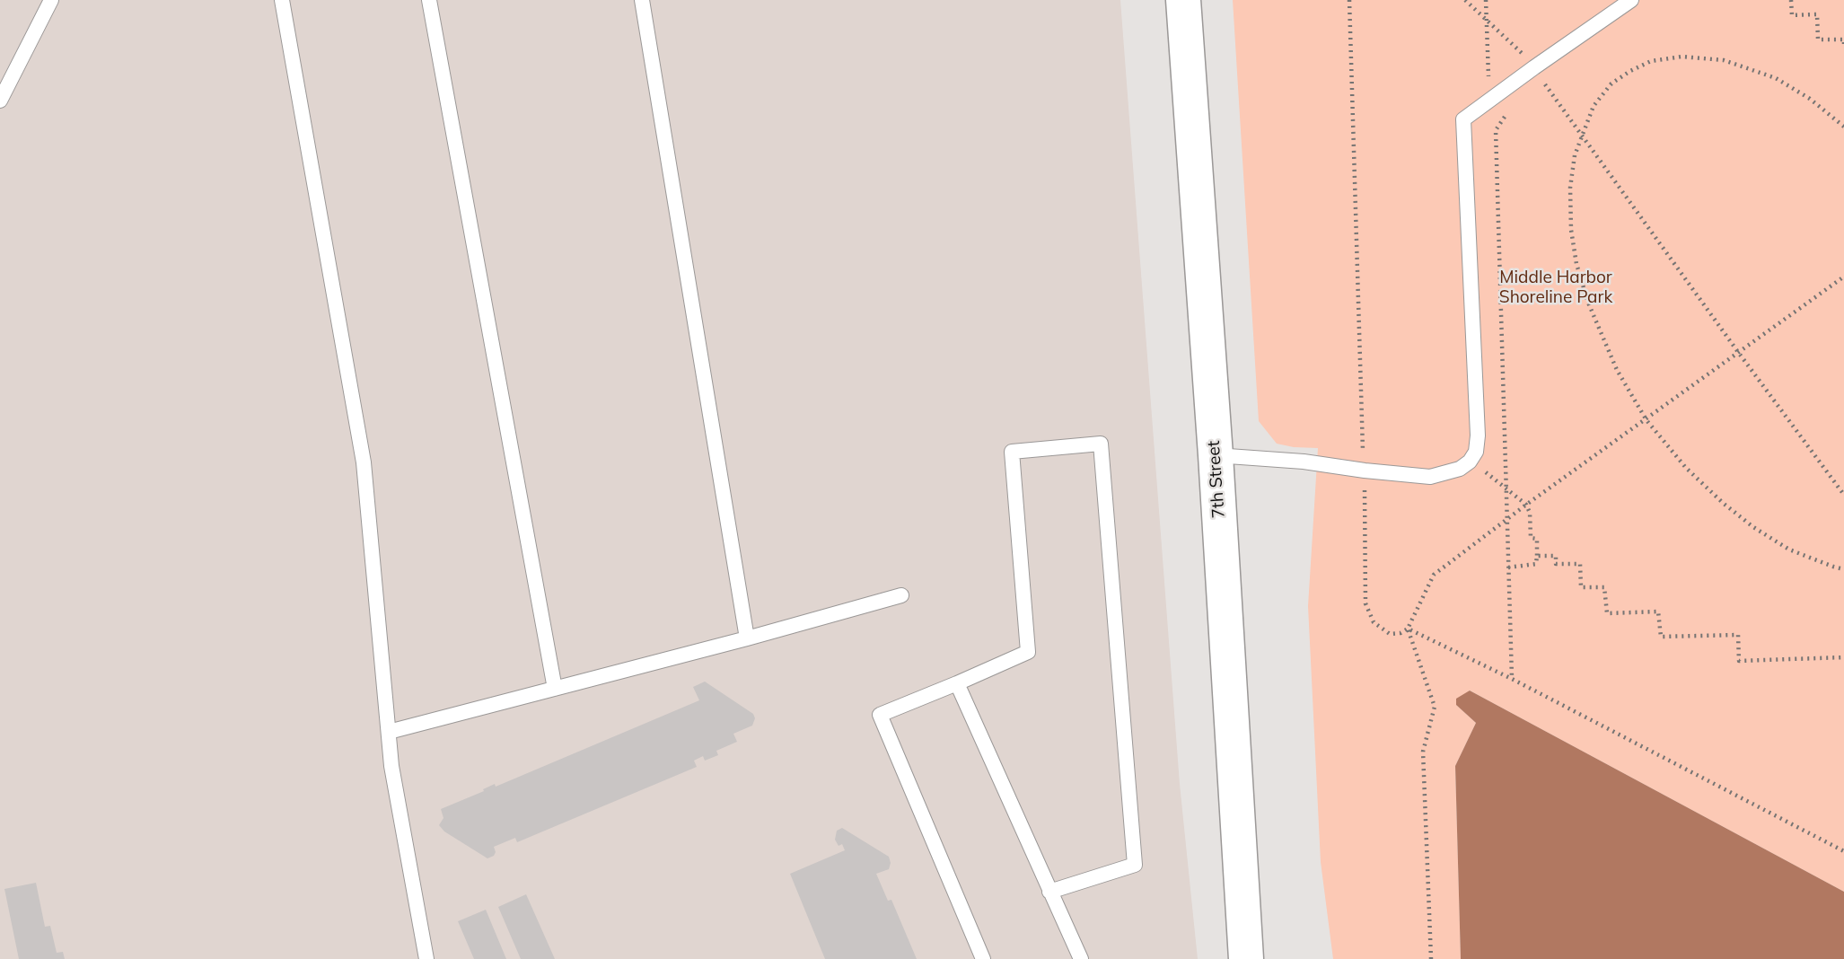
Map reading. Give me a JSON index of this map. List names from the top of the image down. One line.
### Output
{"streets":{"street":["7th Street"]},"parks":["Middle Harbor Shoreline Park"]}
